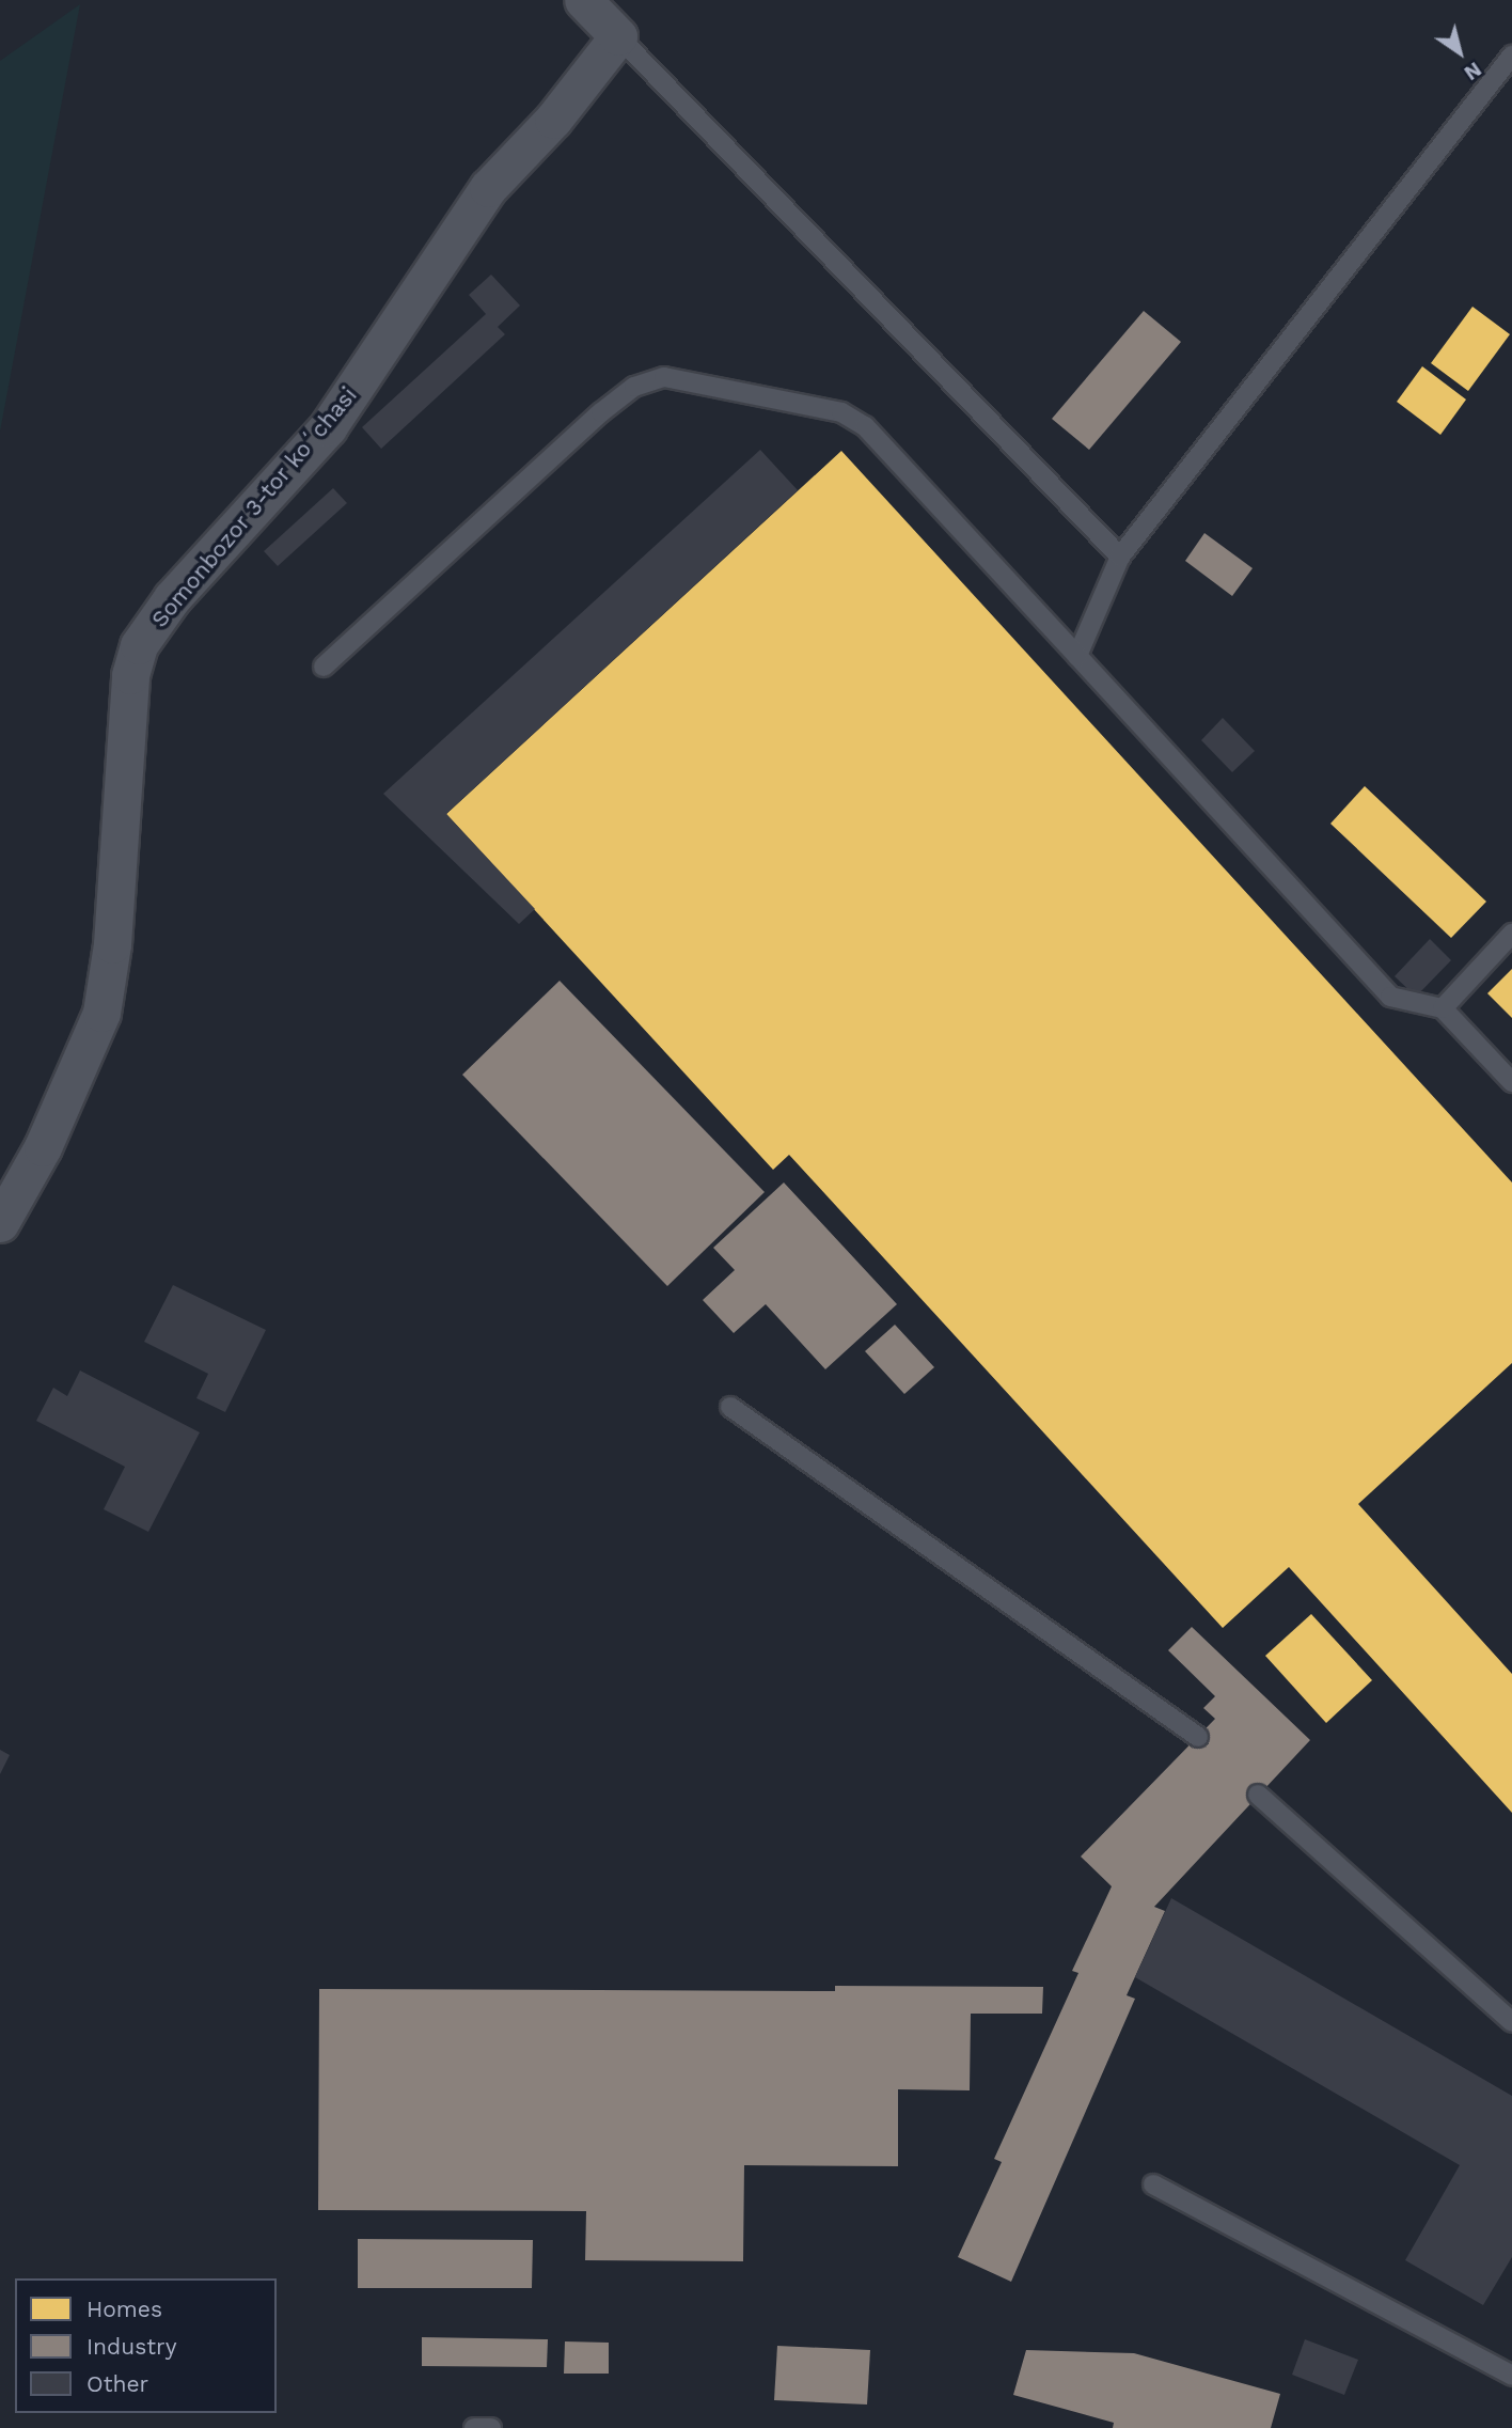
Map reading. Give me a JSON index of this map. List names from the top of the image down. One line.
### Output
{"streets":{"street":["Somonbozor 3-tor koʻchasi"]},"legend":["Homes","Industry","Other"],"north":"bottom right"}
